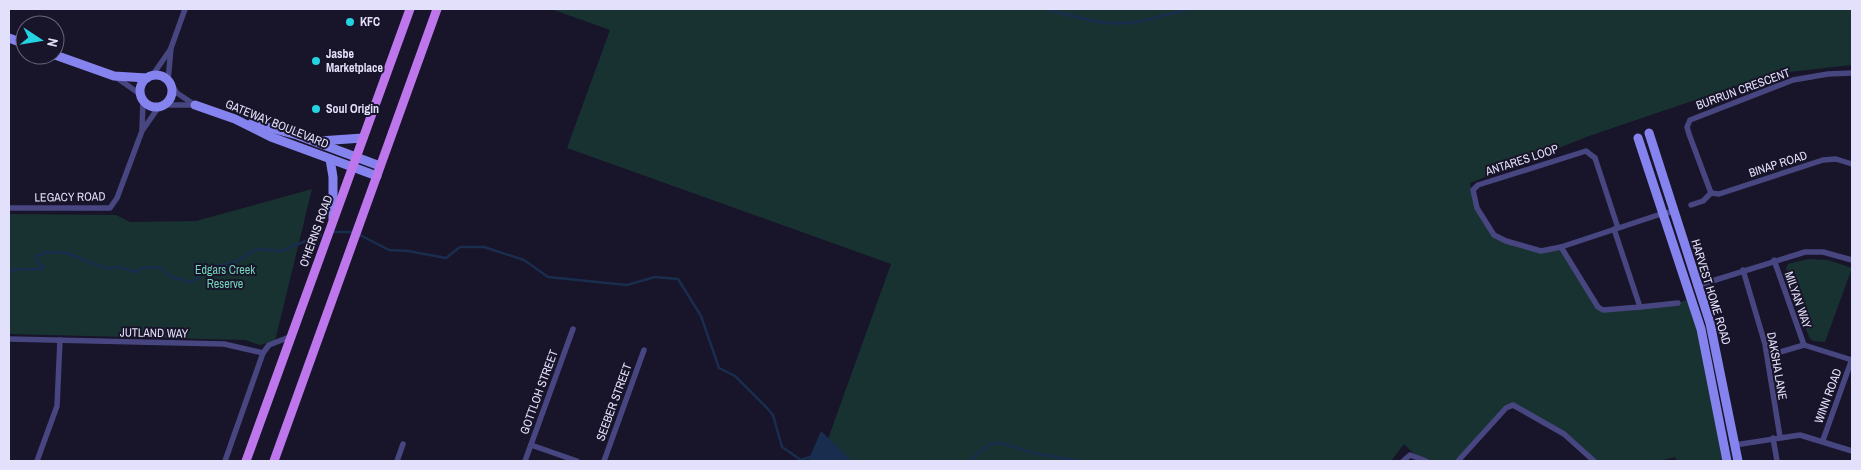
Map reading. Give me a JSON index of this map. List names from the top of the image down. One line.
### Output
{"streets":{"main road":["O'HERNS ROAD"],"street":["BURRUN CRESCENT","GATEWAY BOULEVARD","ANTARES LOOP","BINAP ROAD","LEGACY ROAD","HARVEST HOME ROAD","MILYAN WAY","JUTLAND WAY","DAKSHA LANE","GOTTLOH STREET","WINN ROAD","SEEBER STREET"]},"crossings":[["BURRUN CRESCENT","BINAP ROAD"],["GATEWAY BOULEVARD","LEGACY ROAD"],["GATEWAY BOULEVARD","O'HERNS ROAD"],["ANTARES LOOP","HARVEST HOME ROAD"]],"parks":["Edgars Creek Reserve"],"places":["KFC","Jasbe Marketplace","Soul Origin"],"north":"right"}
